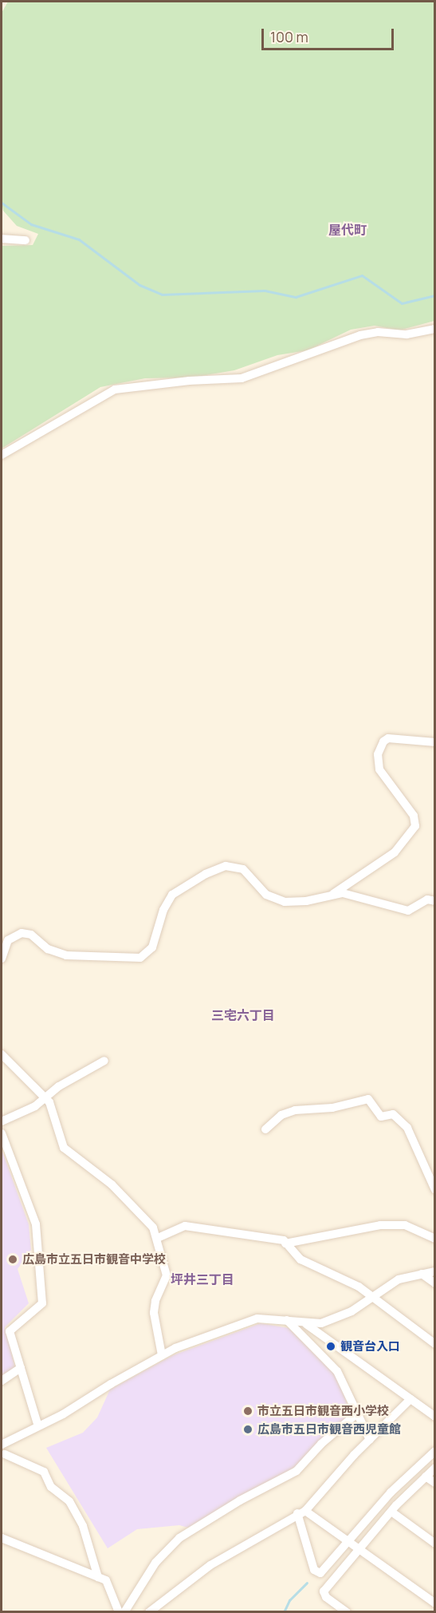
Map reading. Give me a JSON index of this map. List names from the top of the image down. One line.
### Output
{"districts":["屋代町","三宅六丁目","坪井三丁目"],"places":["広島市立五日市観音中学校","観音台入口","市立五日市観音西小学校","広島市五日市観音西児童館"],"scale_bar":"100 m"}
